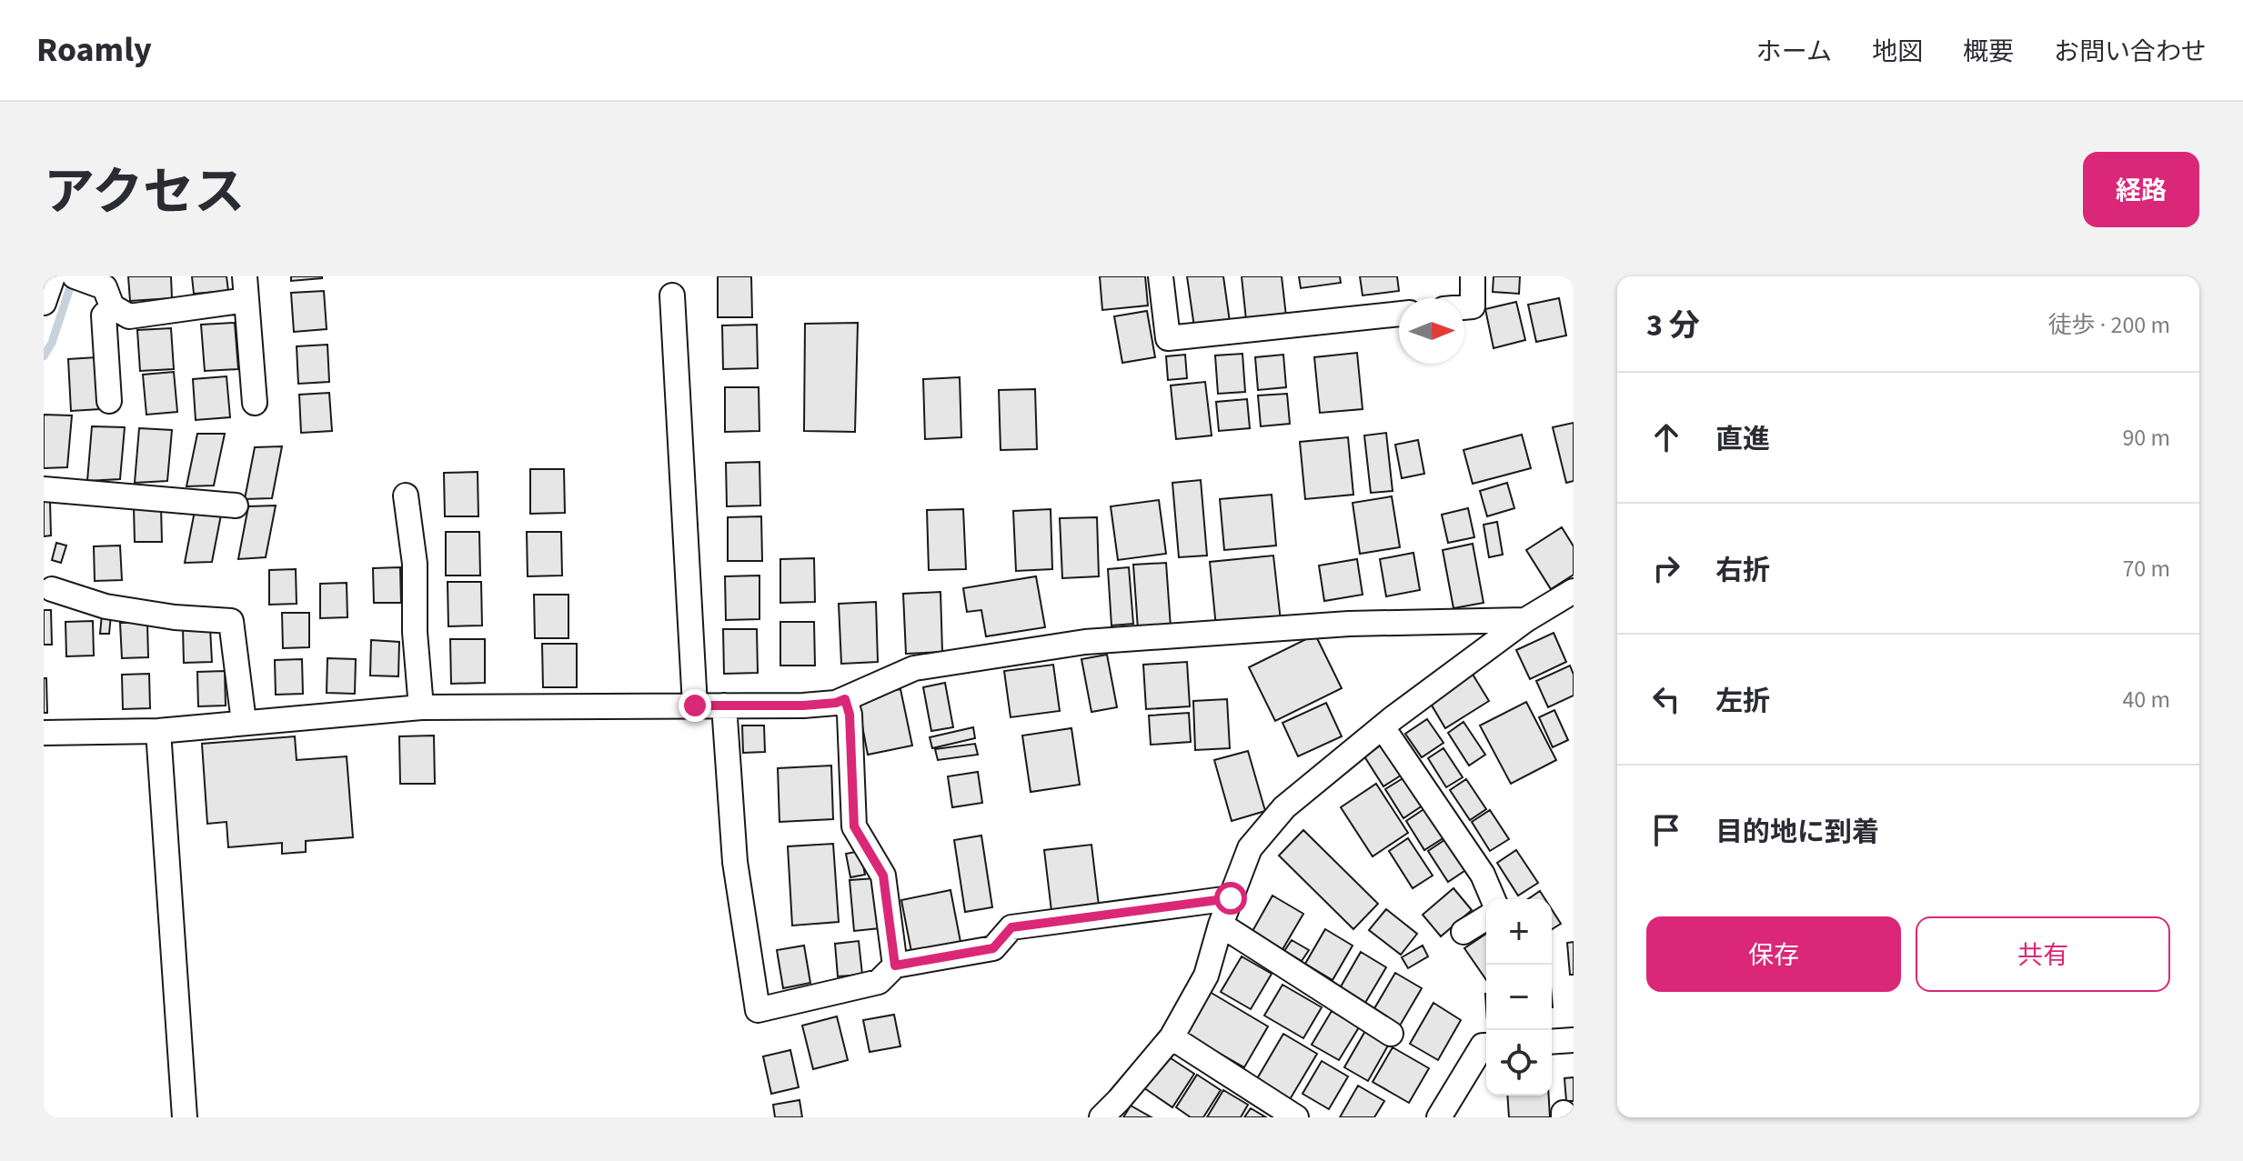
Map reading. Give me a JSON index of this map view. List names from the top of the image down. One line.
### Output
{"north":"right","page":{"header":"Roamly","nav":["ホーム","地図","概要","お問い合わせ"],"title":"アクセス","buttons":["経路",["保存","共有"]],"heading":["3 分","徒歩 · 200 m"],"list":[["直進","90 m"],["右折","70 m"],["左折","40 m"],"目的地に到着"],"map_buttons":["+","−"]}}
